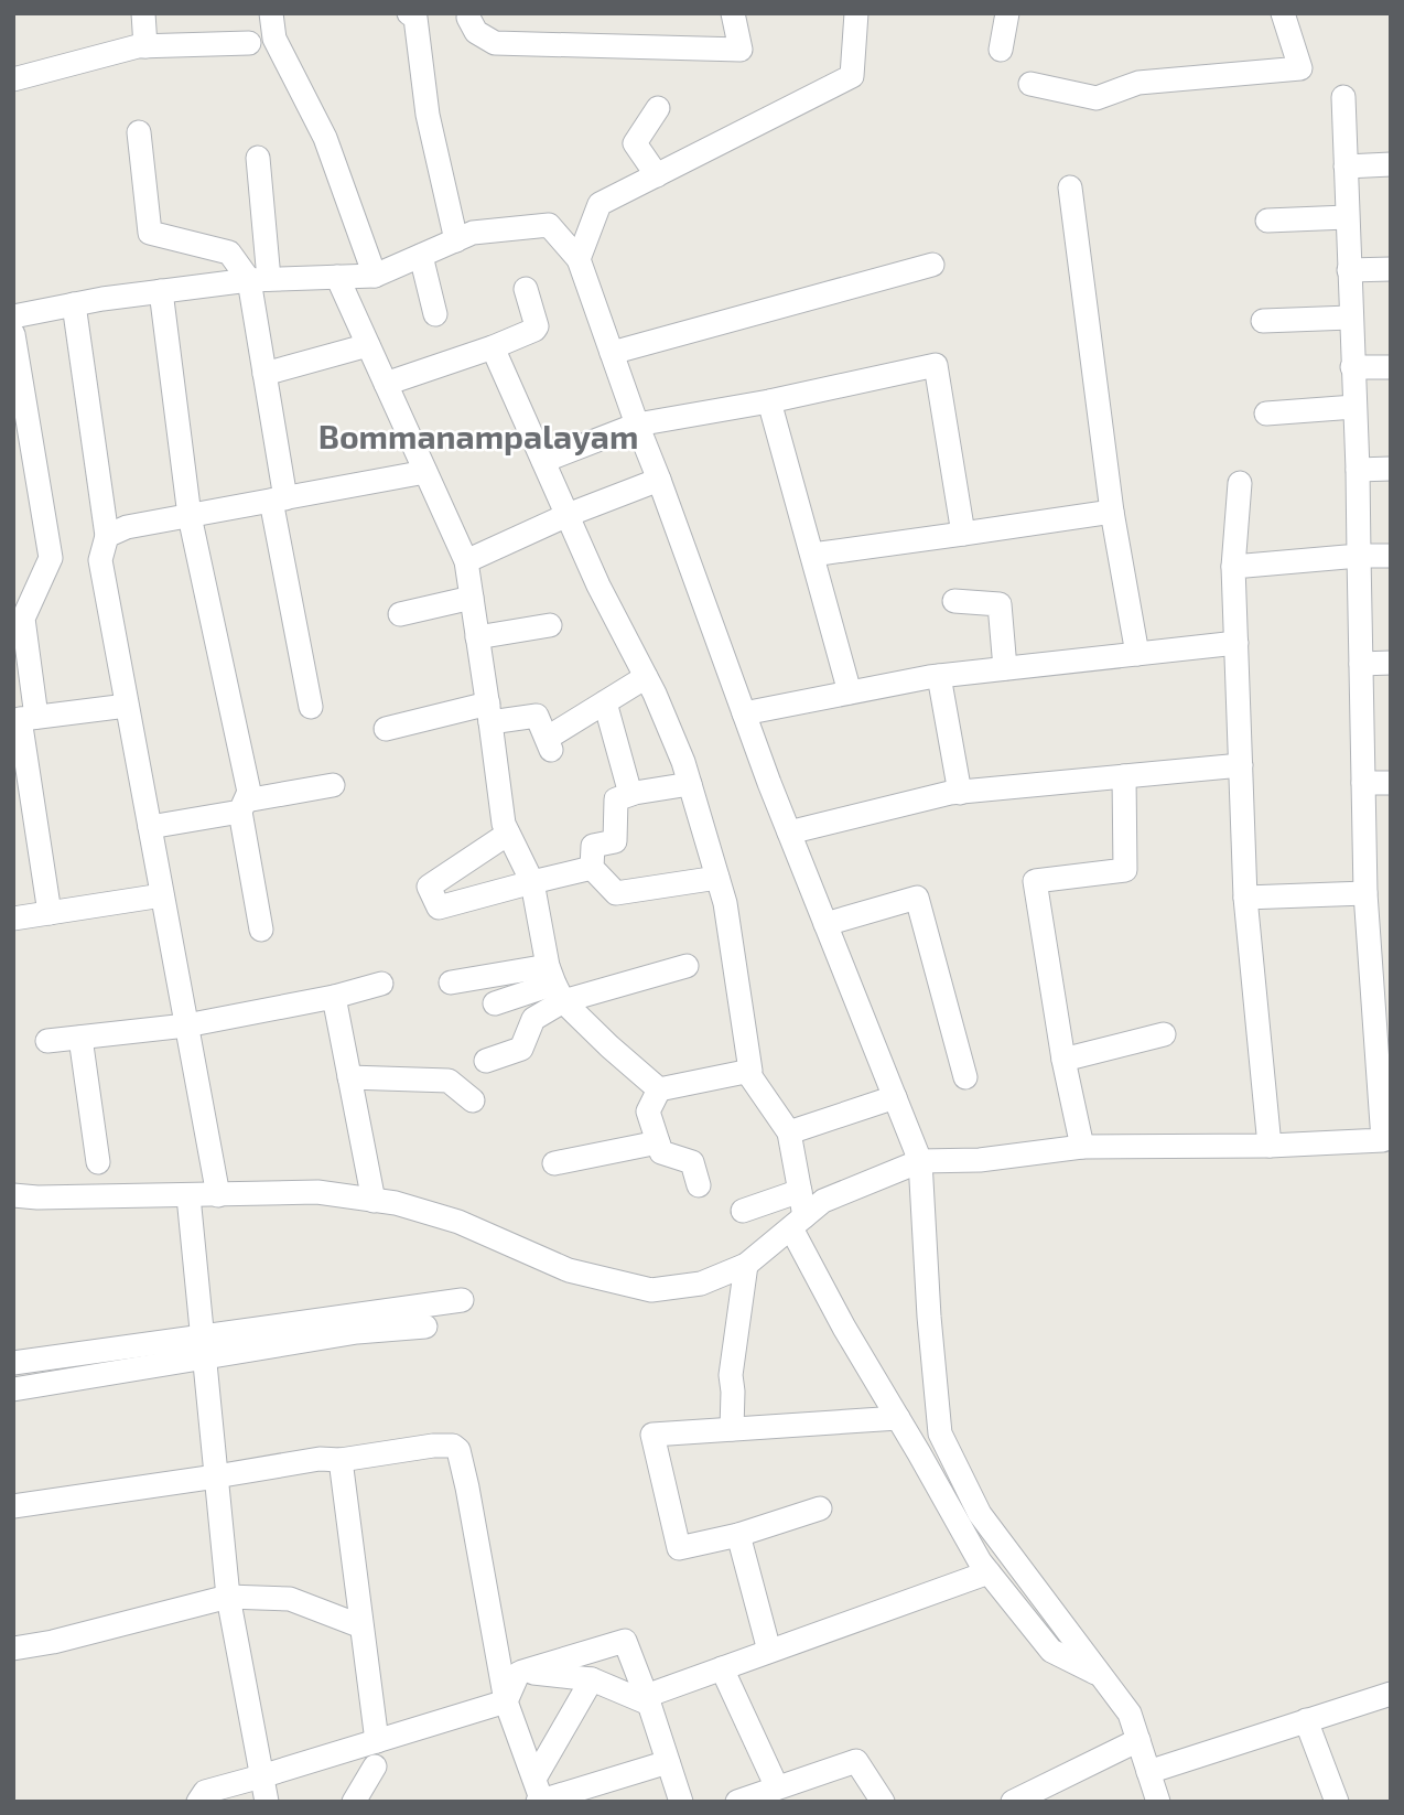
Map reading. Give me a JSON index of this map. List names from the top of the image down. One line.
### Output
{"districts":["Bommanampalayam"]}
